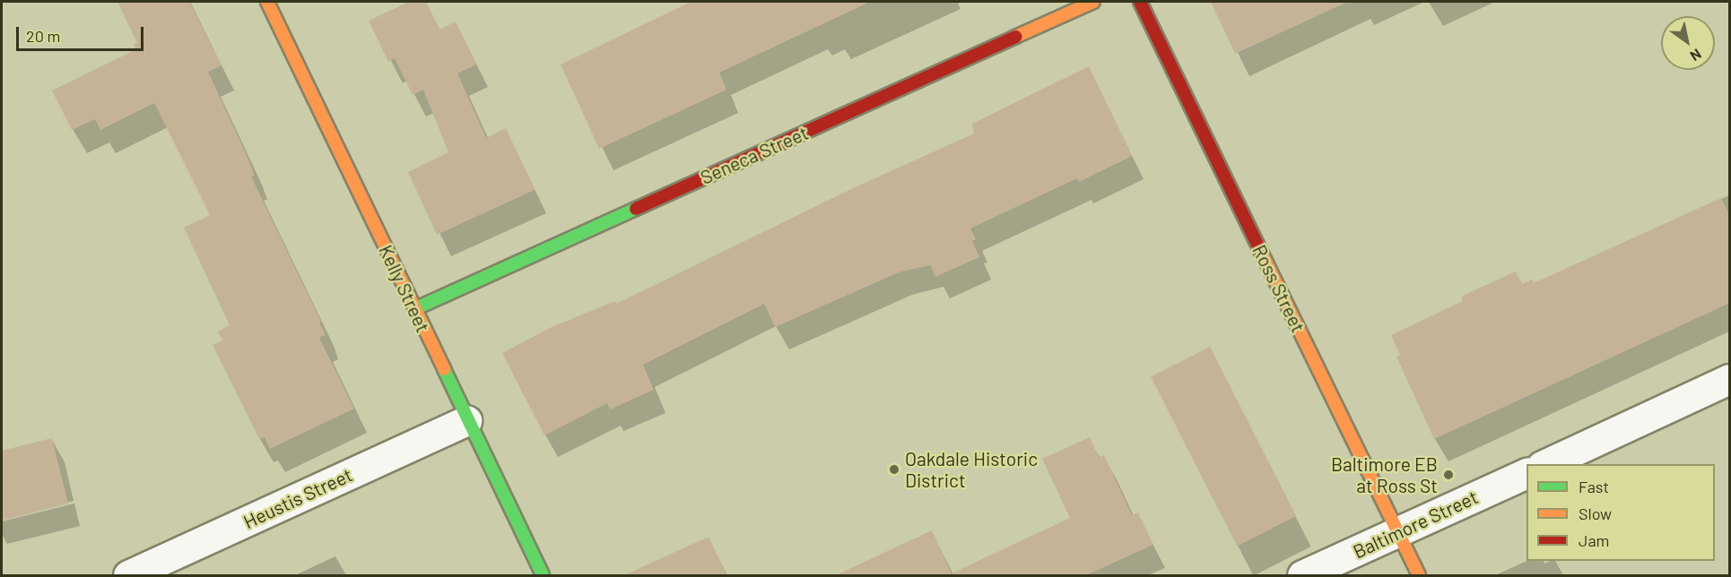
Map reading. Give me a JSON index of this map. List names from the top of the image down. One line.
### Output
{"streets":{"street":["Seneca Street","Kelly Street","Ross Street","Heustis Street","Baltimore Street"]},"crossings":[["Seneca Street","Kelly Street"],["Kelly Street","Heustis Street"],["Ross Street","Baltimore Street"]],"places":["Oakdale Historic District","Baltimore EB at Ross St"],"legend":["Fast","Slow","Jam"],"scale_bar":"20 m","north":"bottom right"}
